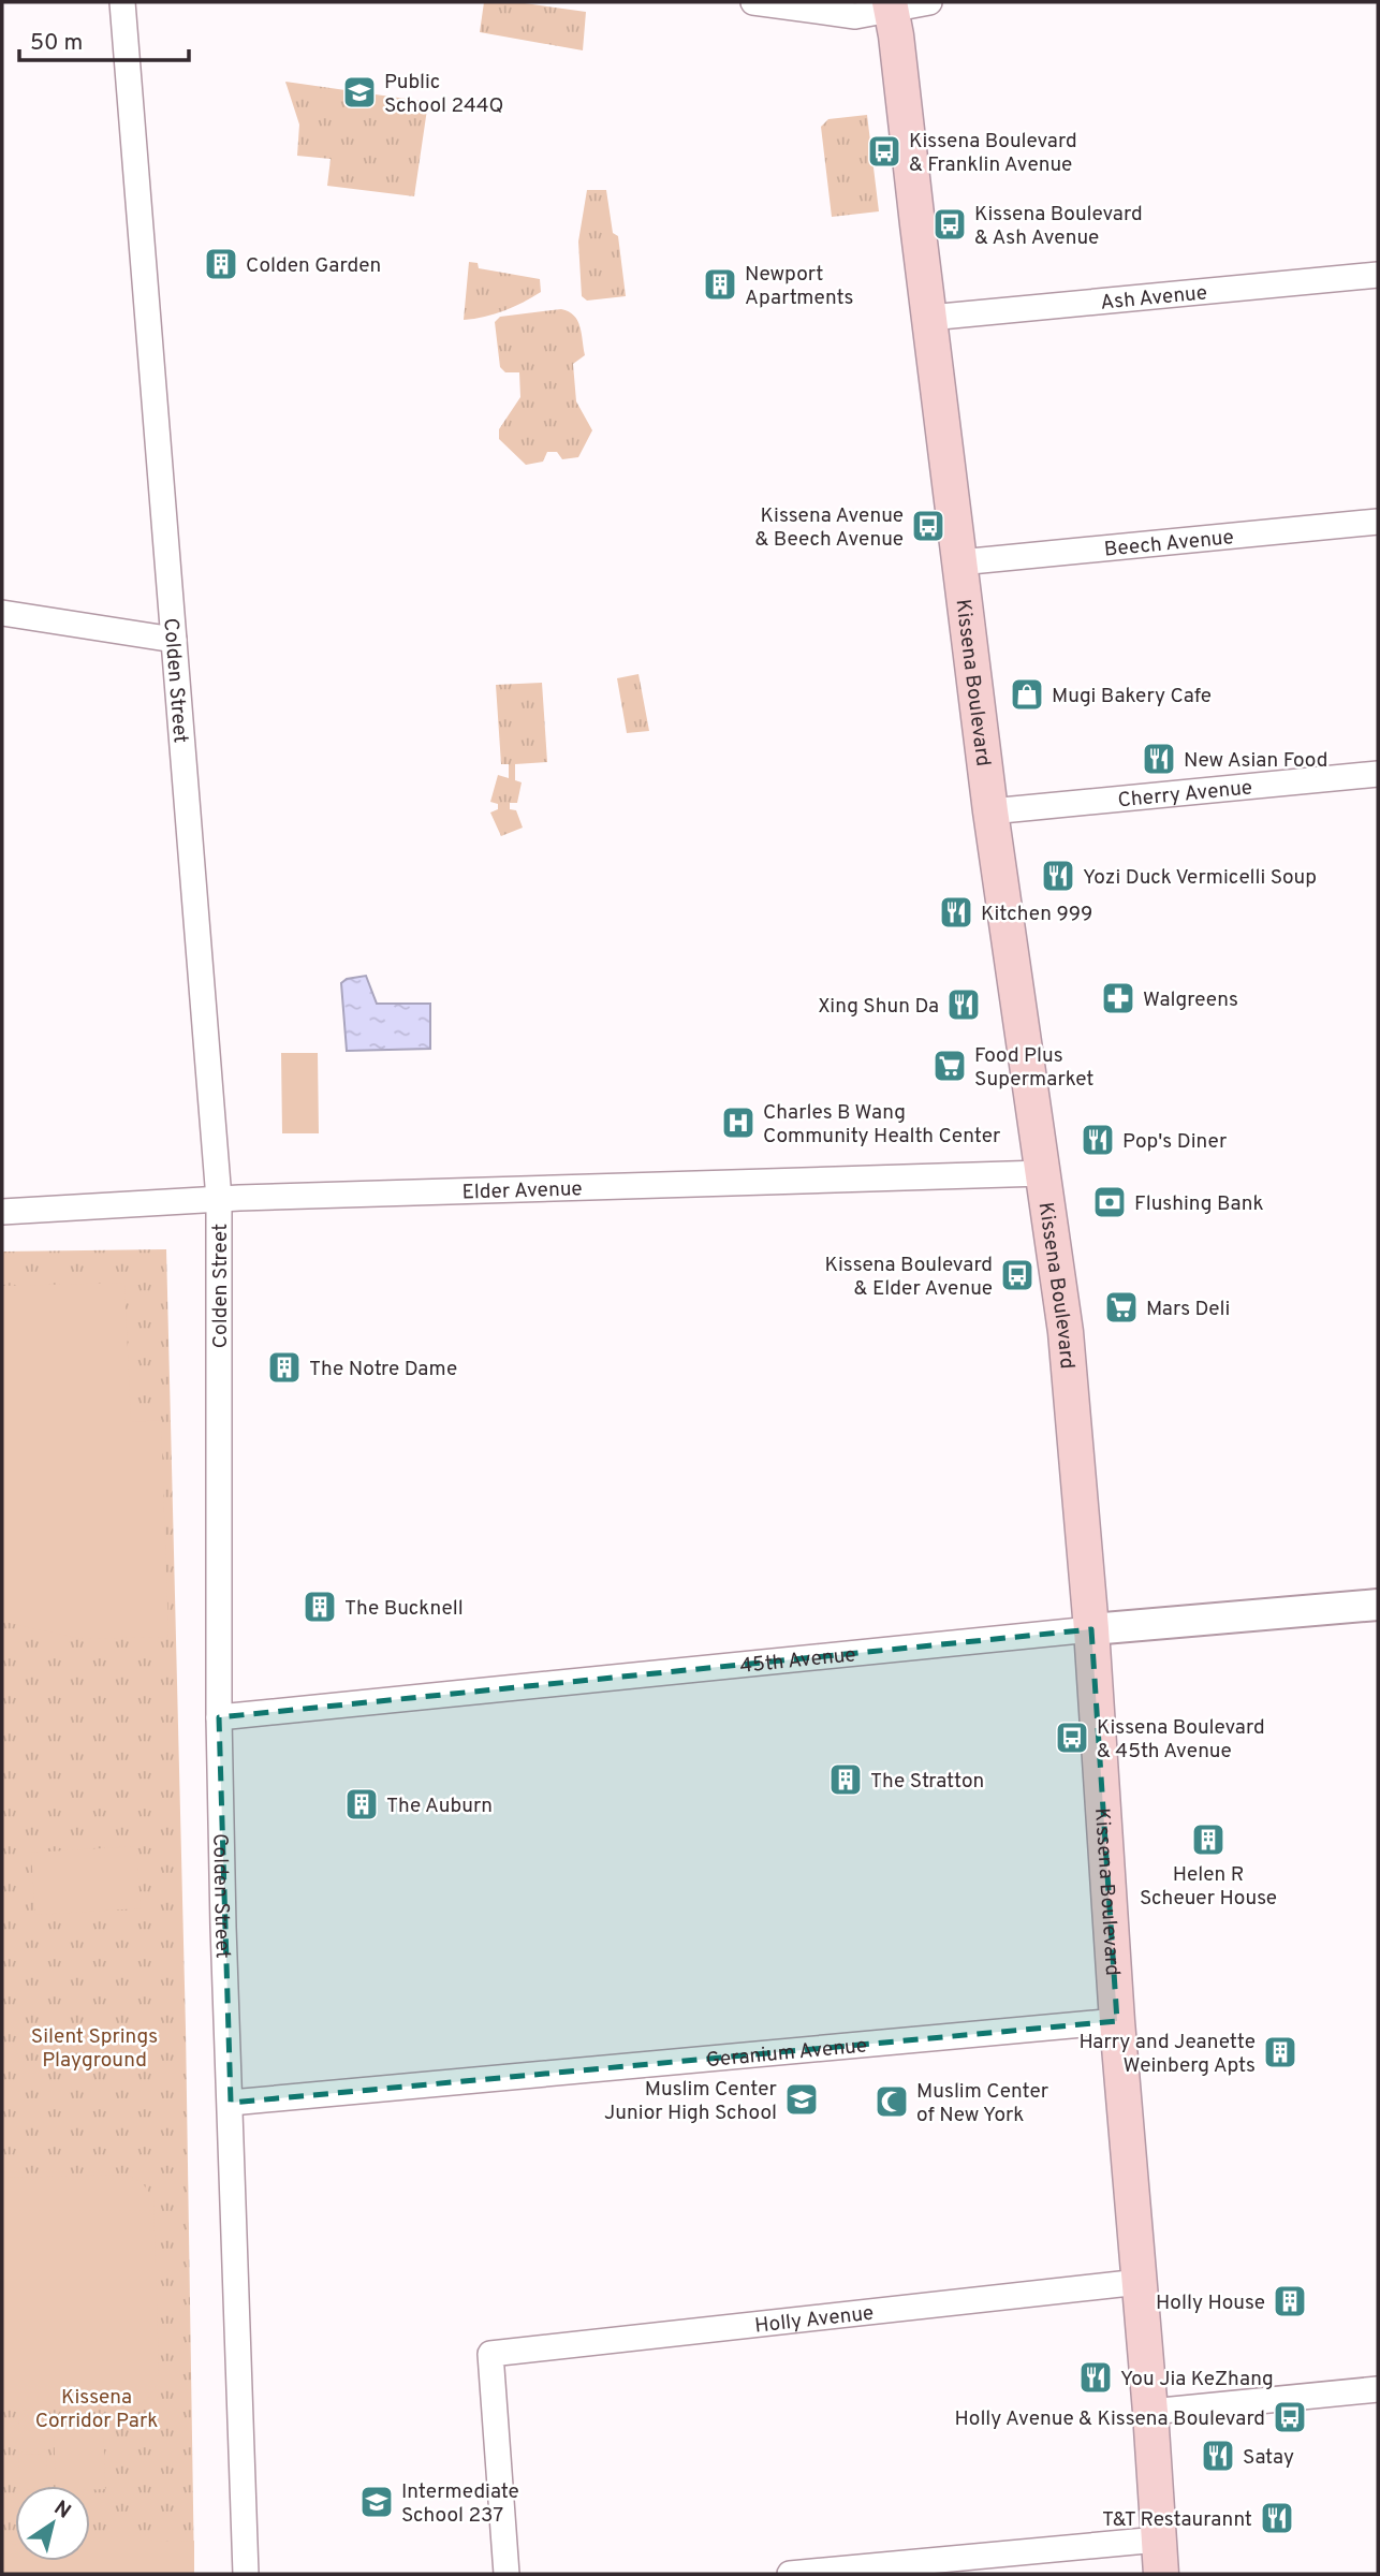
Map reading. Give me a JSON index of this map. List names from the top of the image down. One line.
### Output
{"streets":{"main road":["Kissena Boulevard"],"street":["Ash Avenue","Beech Avenue","Colden Street","Cherry Avenue","Elder Avenue","45th Avenue","Geranium Avenue","Holly Avenue"]},"crossings":[["Ash Avenue","Kissena Boulevard"],["Beech Avenue","Kissena Boulevard"],["Colden Street","Elder Avenue"],["Colden Street","45th Avenue"],["Colden Street","Geranium Avenue"],["Kissena Boulevard","Cherry Avenue"],["Kissena Boulevard","Elder Avenue"],["Kissena Boulevard","45th Avenue"],["Kissena Boulevard","Geranium Avenue"],["Kissena Boulevard","Holly Avenue"]],"parks":["Silent Springs Playground","Kissena Corridor Park"],"places":{"school or university":["Public School 244Q","Muslim Center Junior High School","Intermediate School 237"],"bus stop":["Kissena Boulevard & Franklin Avenue","Kissena Boulevard & Ash Avenue","Kissena Avenue & Beech Avenue","Kissena Boulevard & Elder Avenue","Kissena Boulevard & 45th Avenue","Holly Avenue & Kissena Boulevard"],"building":["Colden Garden","Newport Apartments","The Notre Dame","The Bucknell","The Stratton","The Auburn","Helen R Scheuer House","Harry and Jeanette Weinberg Apts","Holly House"],"shop":["Mugi Bakery Cafe"],"restaurant":["New Asian Food","Yozi Duck Vermicelli Soup","Kitchen 999","Xing Shun Da","Pop's Diner","You Jia KeZhang","Satay","T&T Restaurannt"],"pharmacy":["Walgreens"],"supermarket":["Food Plus Supermarket","Mars Deli"],"hospital":["Charles B Wang Community Health Center"],"bank":["Flushing Bank"],"mosque":["Muslim Center of New York"]},"scale_bar":"50 m","north":"top right"}
